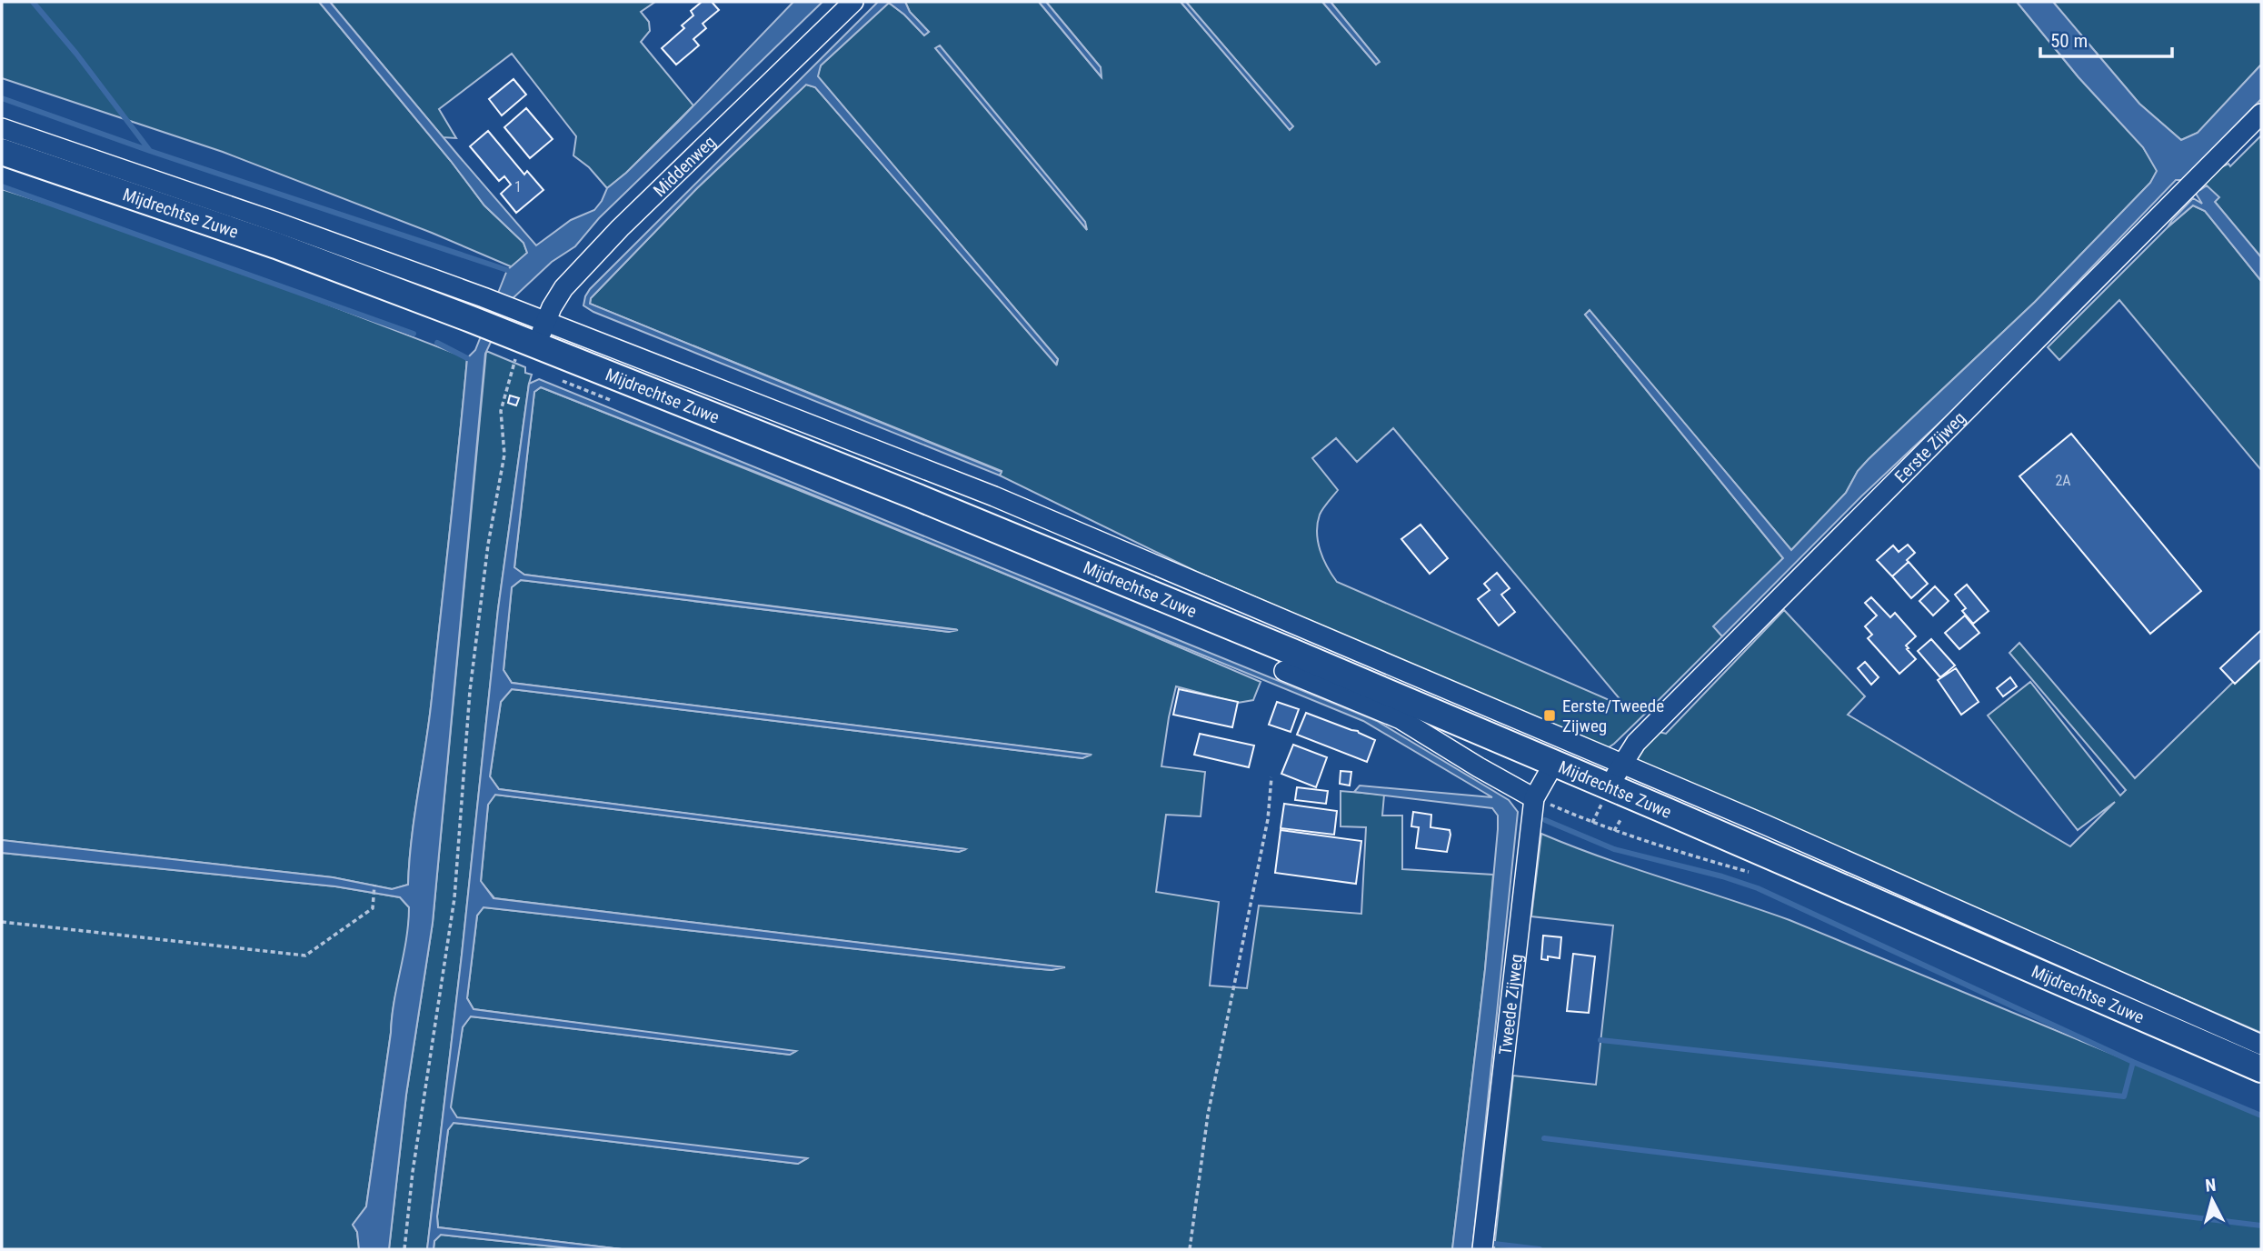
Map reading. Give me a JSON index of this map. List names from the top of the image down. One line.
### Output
{"streets":{"main road":["Mijdrechtse Zuwe"],"street":["Middenweg","Eerste Zijweg","Tweede Zijweg"]},"crossings":[["Middenweg","Mijdrechtse Zuwe"],["Mijdrechtse Zuwe","Eerste Zijweg"],["Mijdrechtse Zuwe","Tweede Zijweg"]],"places":{"transit":["Eerste/Tweede Zijweg"]},"house_numbers":["1","2A"],"scale_bar":"50 m","north":"top"}
